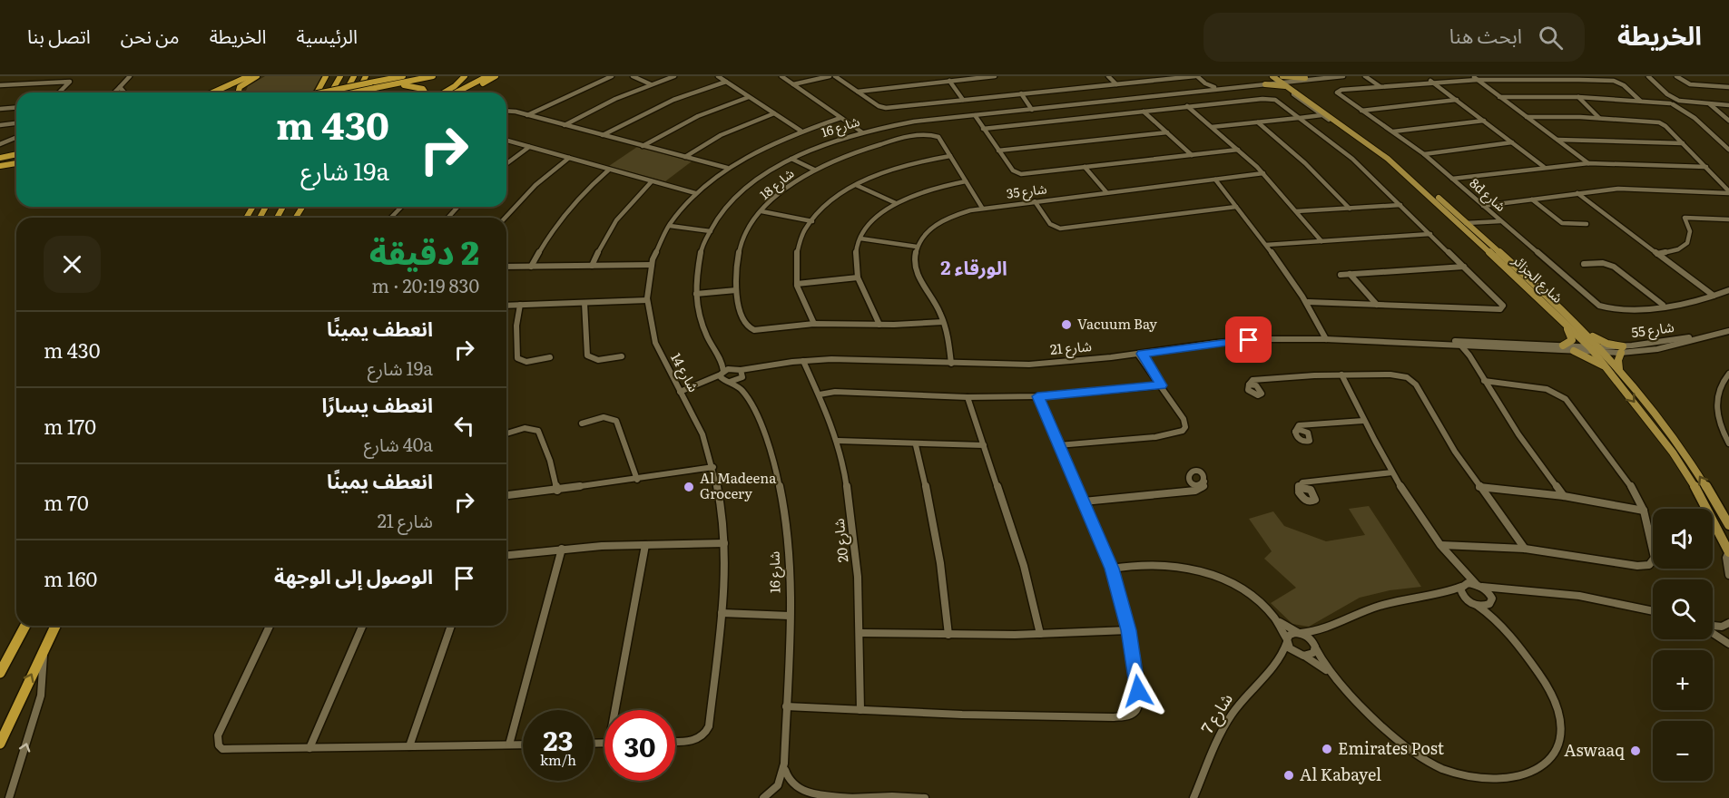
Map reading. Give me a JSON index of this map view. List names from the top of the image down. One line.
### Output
{"streets":{"main road":["شارع الجزائر"],"street":["شارع 16","شارع 18","شارع 35","8d شارع","شارع 55","شارع 21","شارع 14","شارع 20","شارع 7"]},"crossings":[["شارع 16","شارع الجزائر"],["شارع 16","شارع 21"],["شارع الجزائر","شارع 55"],["شارع الجزائر","شارع 21"],["شارع 55","شارع 21"],["شارع 21","شارع 20"]],"districts":["الورقاء 2"],"places":["Vacuum Bay","Al Madeena Grocery","Emirates Post","Aswaaq","Al Kabayel"],"page":{"header":"الخريطة","search":"ابحث هنا","nav":["الرئيسية","الخريطة","من نحن","اتصل بنا"],"turn":["430 m","19a شارع"],"heading":["2 دقيقة","830 m · 20:19"],"list":[{"name":"انعطف يمينًا","note":"19a شارع","value":"430 m"},{"name":"انعطف يسارًا","note":"40a شارع","value":"170 m"},{"name":"انعطف يمينًا","note":"شارع 21","value":"70 m"},{"name":"الوصول إلى الوجهة","value":"160 m"}],"map_buttons":["+","−"],"speed":"23 km/h","limit":"30"}}
